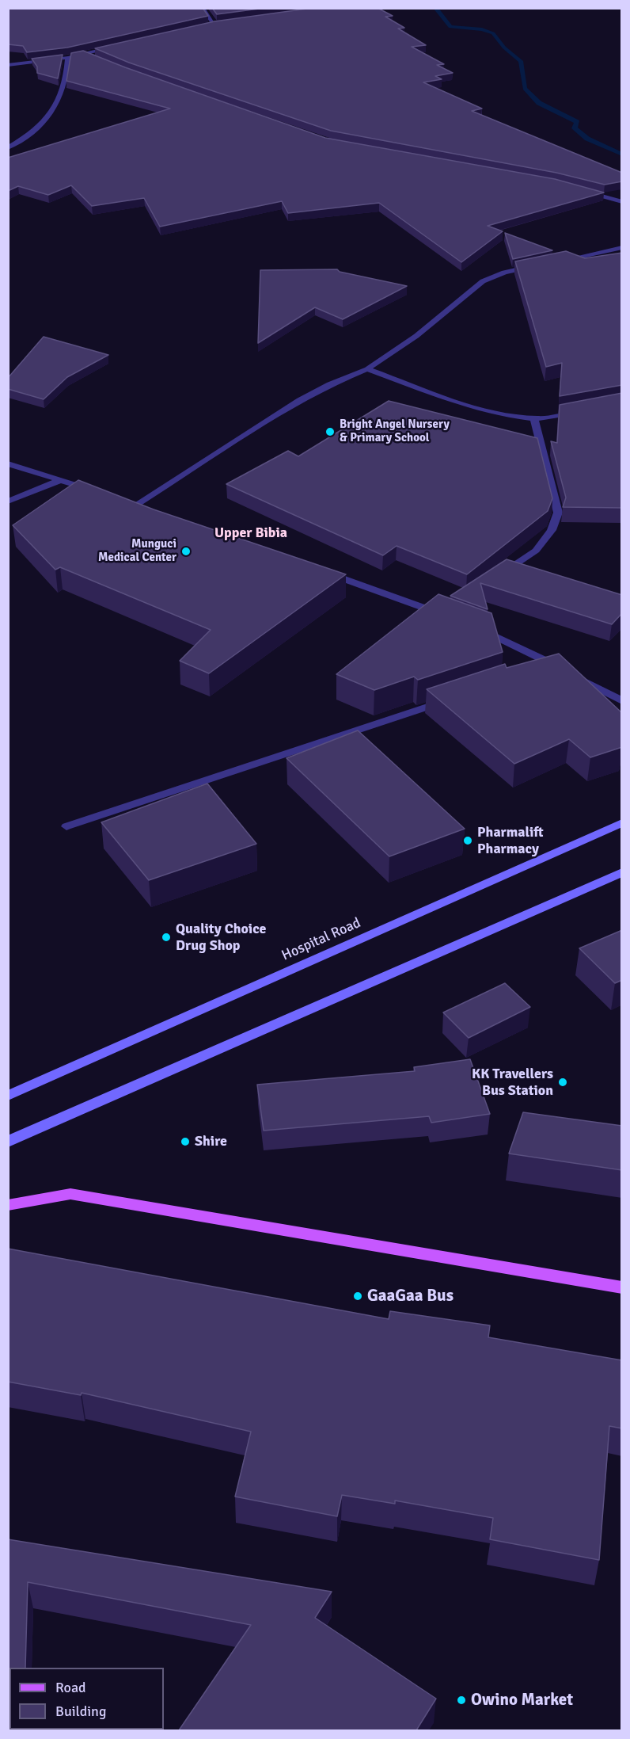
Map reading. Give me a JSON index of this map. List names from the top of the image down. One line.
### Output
{"streets":{"main road":["Hospital Road"]},"districts":["Upper Bibia"],"places":["Bright Angel Nursery & Primary School","Munguci Medical Center","Pharmalift Pharmacy","Quality Choice Drug Shop","KK Travellers Bus Station","Shire","GaaGaa Bus","Owino Market"],"legend":["Road","Building"]}
